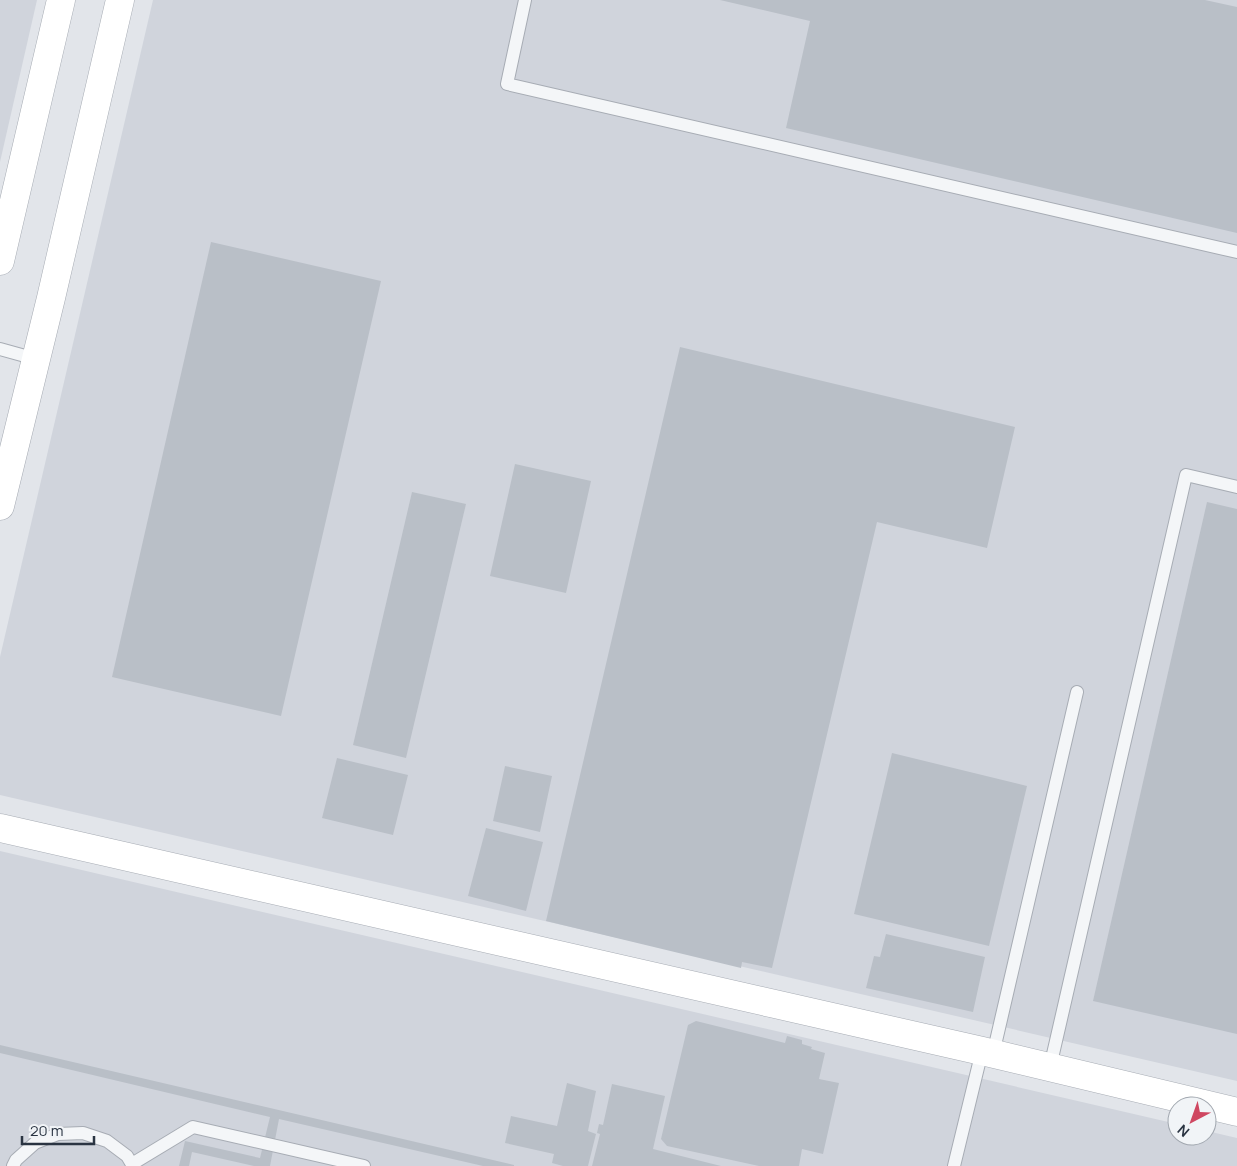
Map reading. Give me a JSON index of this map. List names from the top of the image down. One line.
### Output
{"scale_bar":"20 m","north":"bottom left"}
